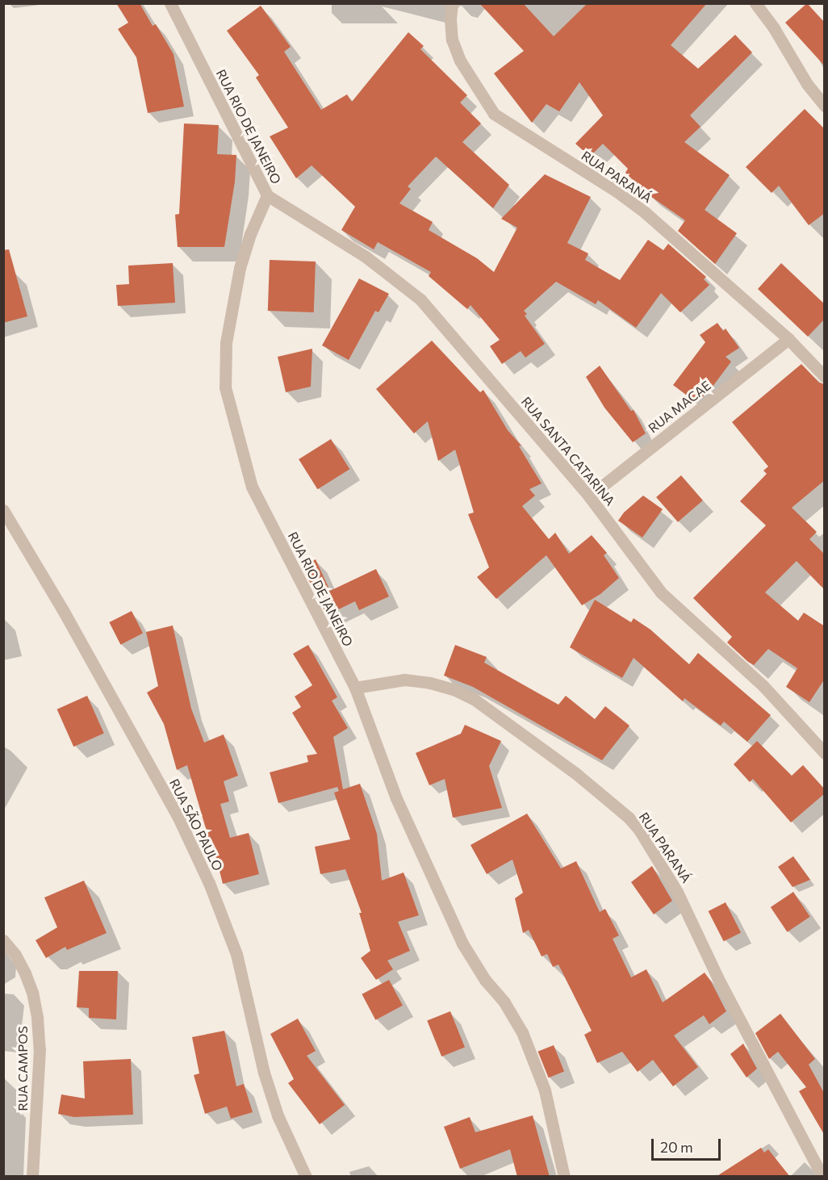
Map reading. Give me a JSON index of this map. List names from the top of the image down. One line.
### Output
{"streets":{"street":["RUA RIO DE JANEIRO","RUA PARANÁ","RUA MACAE","RUA SANTA CATARINA","RUA SÃO PAULO","RUA CAMPOS"]},"crossings":[["RUA RIO DE JANEIRO","RUA PARANÁ"],["RUA RIO DE JANEIRO","RUA SANTA CATARINA"],["RUA PARANÁ","RUA MACAE"],["RUA MACAE","RUA SANTA CATARINA"]],"scale_bar":"20 m"}
